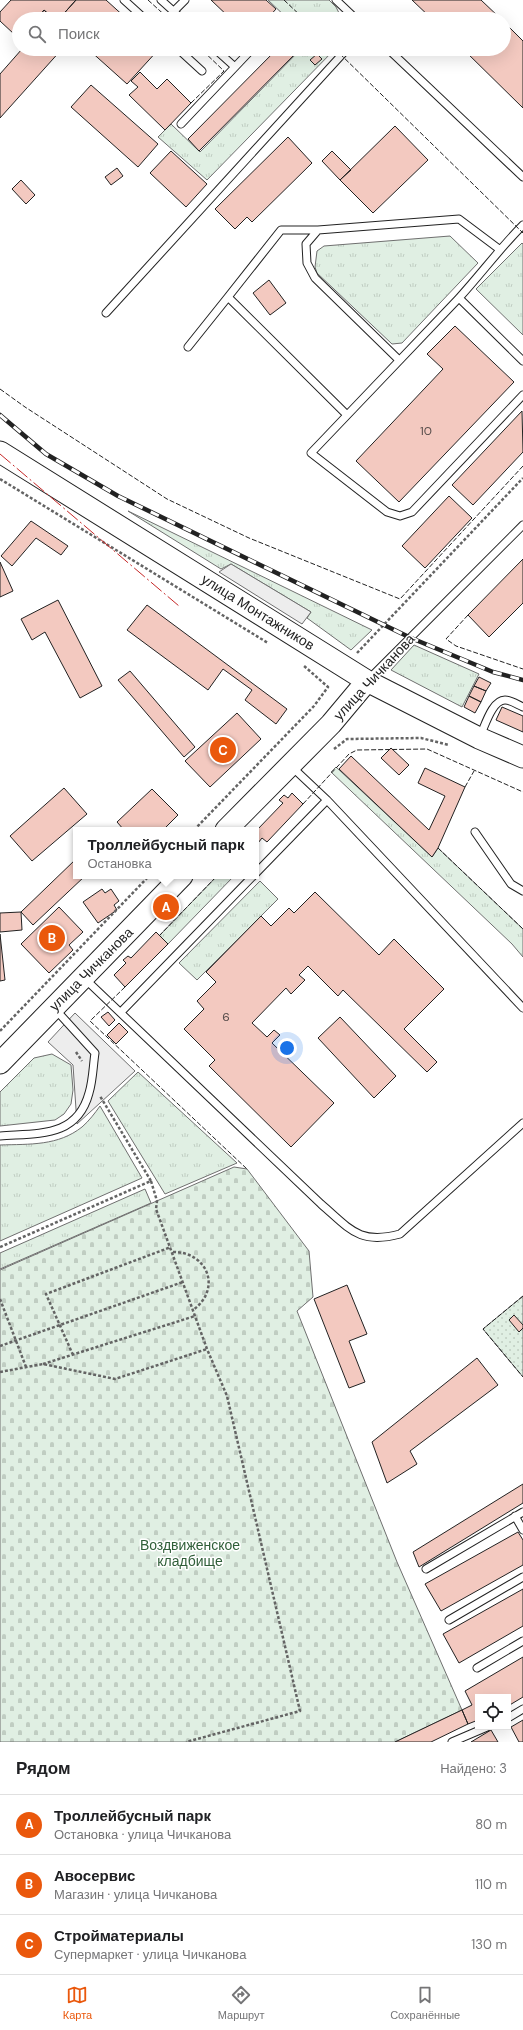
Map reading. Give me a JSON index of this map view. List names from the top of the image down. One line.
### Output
{"streets":{"main road":["улица Монтажников","улица Чичканова"]},"crossings":[["улица Монтажников","улица Чичканова"]],"parks":["Воздвиженское кладбище"],"house_numbers":["10","6"],"page":{"search":"Поиск","pins":["C","A","B"],"popup":["Троллейбусный парк","Остановка"],"heading":["Рядом","Найдено: 3"],"list":[{"mark":"A","name":"Троллейбусный парк","note":"Остановка · улица Чичканова","value":"80 m"},{"mark":"B","name":"Авосервис","note":"Магазин · улица Чичканова","value":"110 m"},{"mark":"C","name":"Стройматериалы","note":"Супермаркет · улица Чичканова","value":"130 m"}],"nav":["Карта","Маршрут","Сохранённые"]}}
